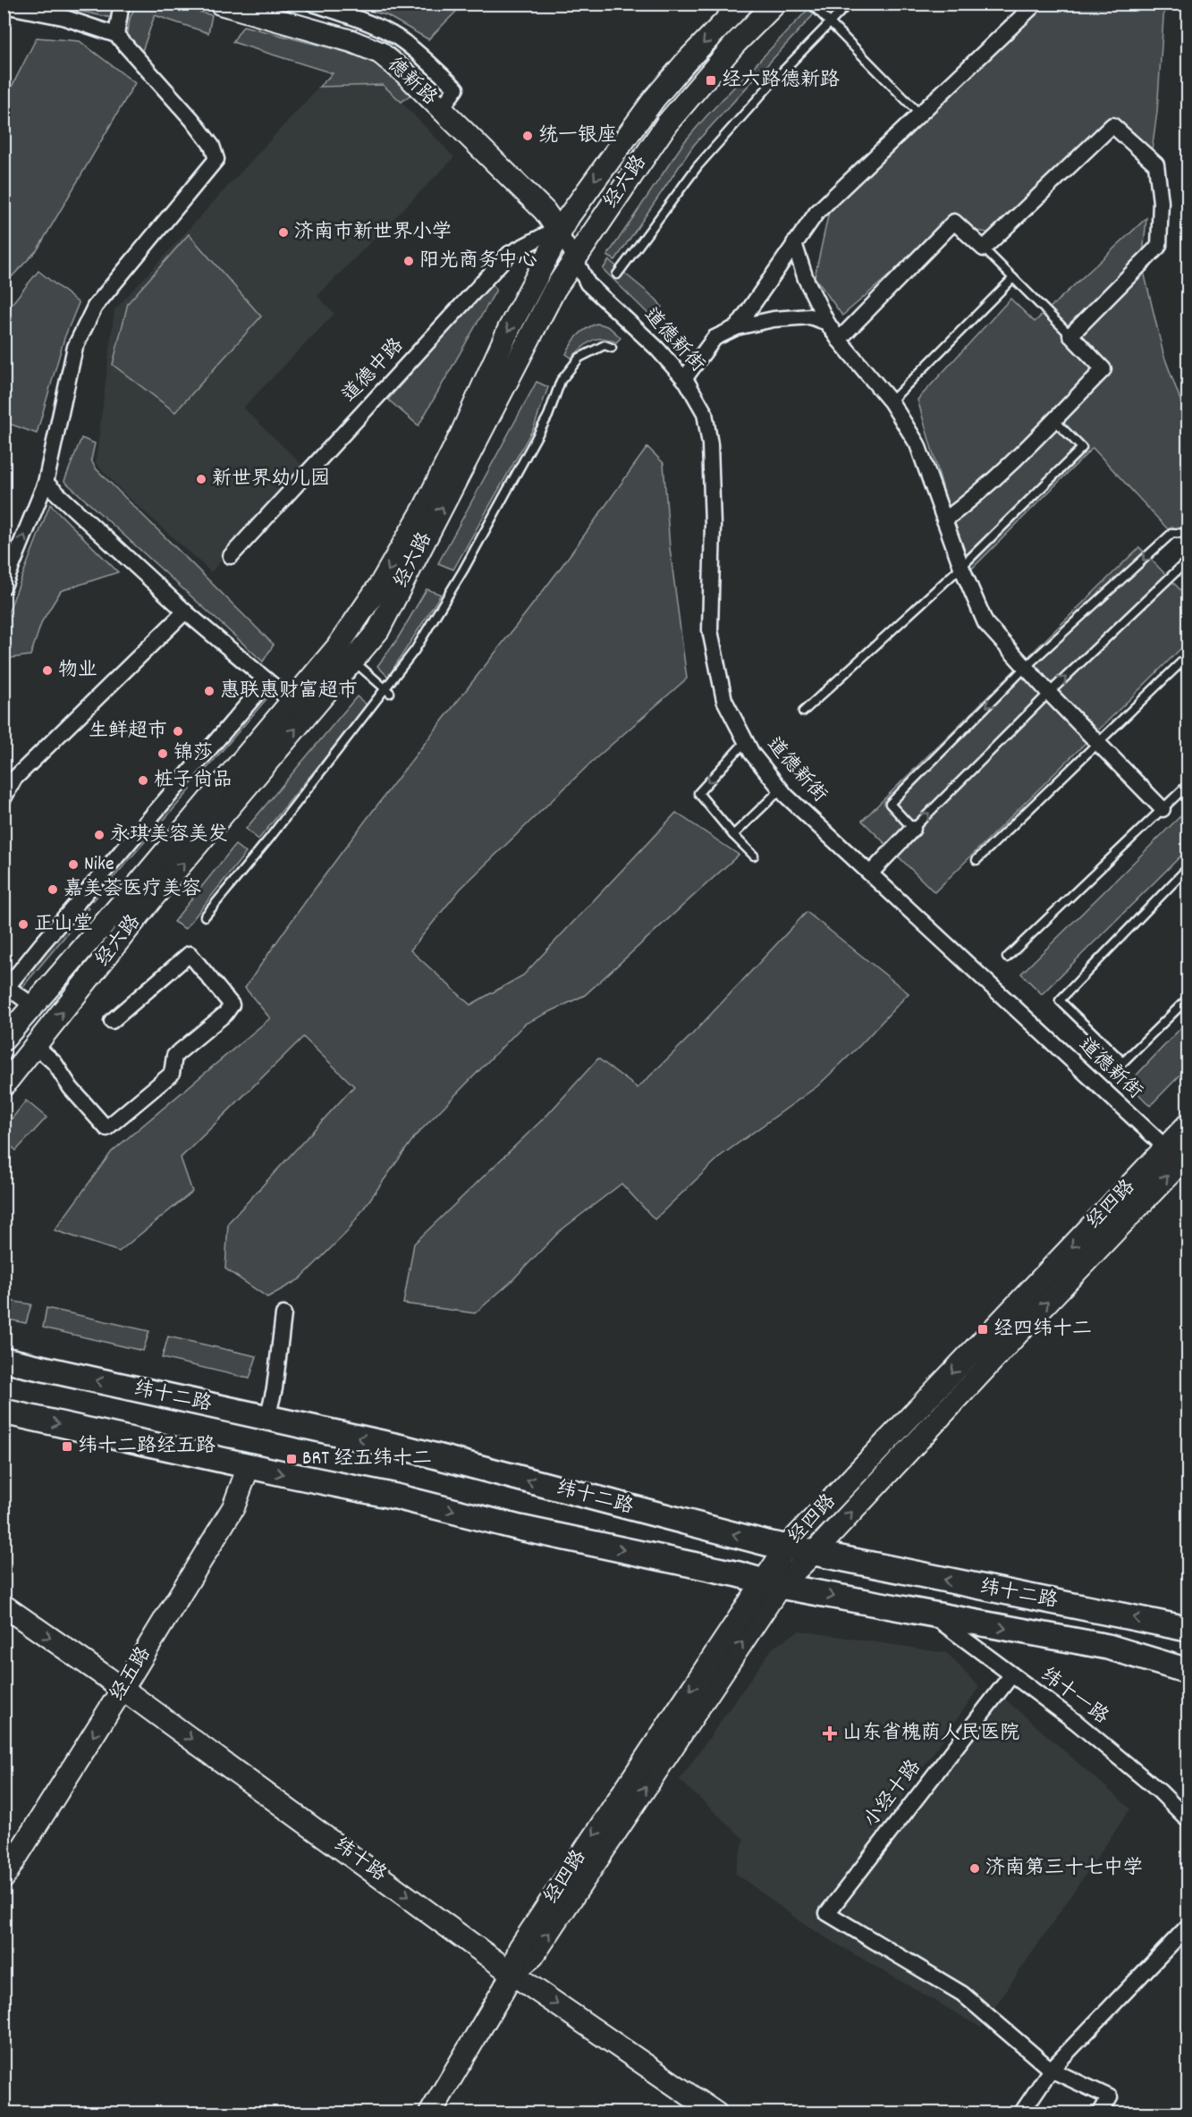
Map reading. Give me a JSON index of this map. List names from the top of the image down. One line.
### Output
{"streets":{"main road":["德新路","经六路","经四路","纬十二路","经五路","纬十路"],"street":["道德新街","道德中路","纬十一路","小经十路"]},"crossings":[["德新路","经六路"],["德新路","道德新街"],["德新路","道德中路"],["经六路","道德新街"],["经六路","道德中路"],["道德新街","道德中路"],["道德新街","经四路"],["经四路","纬十二路"],["经四路","纬十路"],["纬十二路","经五路"],["纬十二路","纬十一路"],["经五路","纬十路"],["纬十一路","小经十路"]],"one_way":["经五路","纬十路"],"places":{"transit":["经六路德新路","经四纬十二","纬十二路经五路","BRT 经五纬十二"],"other":["统一银座","济南市新世界小学","阳光商务中心","新世界幼儿园","物业","惠联惠财富超市","生鲜超市","锦莎","桩子尚品","永琪美容美发","Nike","嘉美荟医疗美容","正山堂","济南第三十七中学"],"health":["山东省槐荫人民医院"]}}
